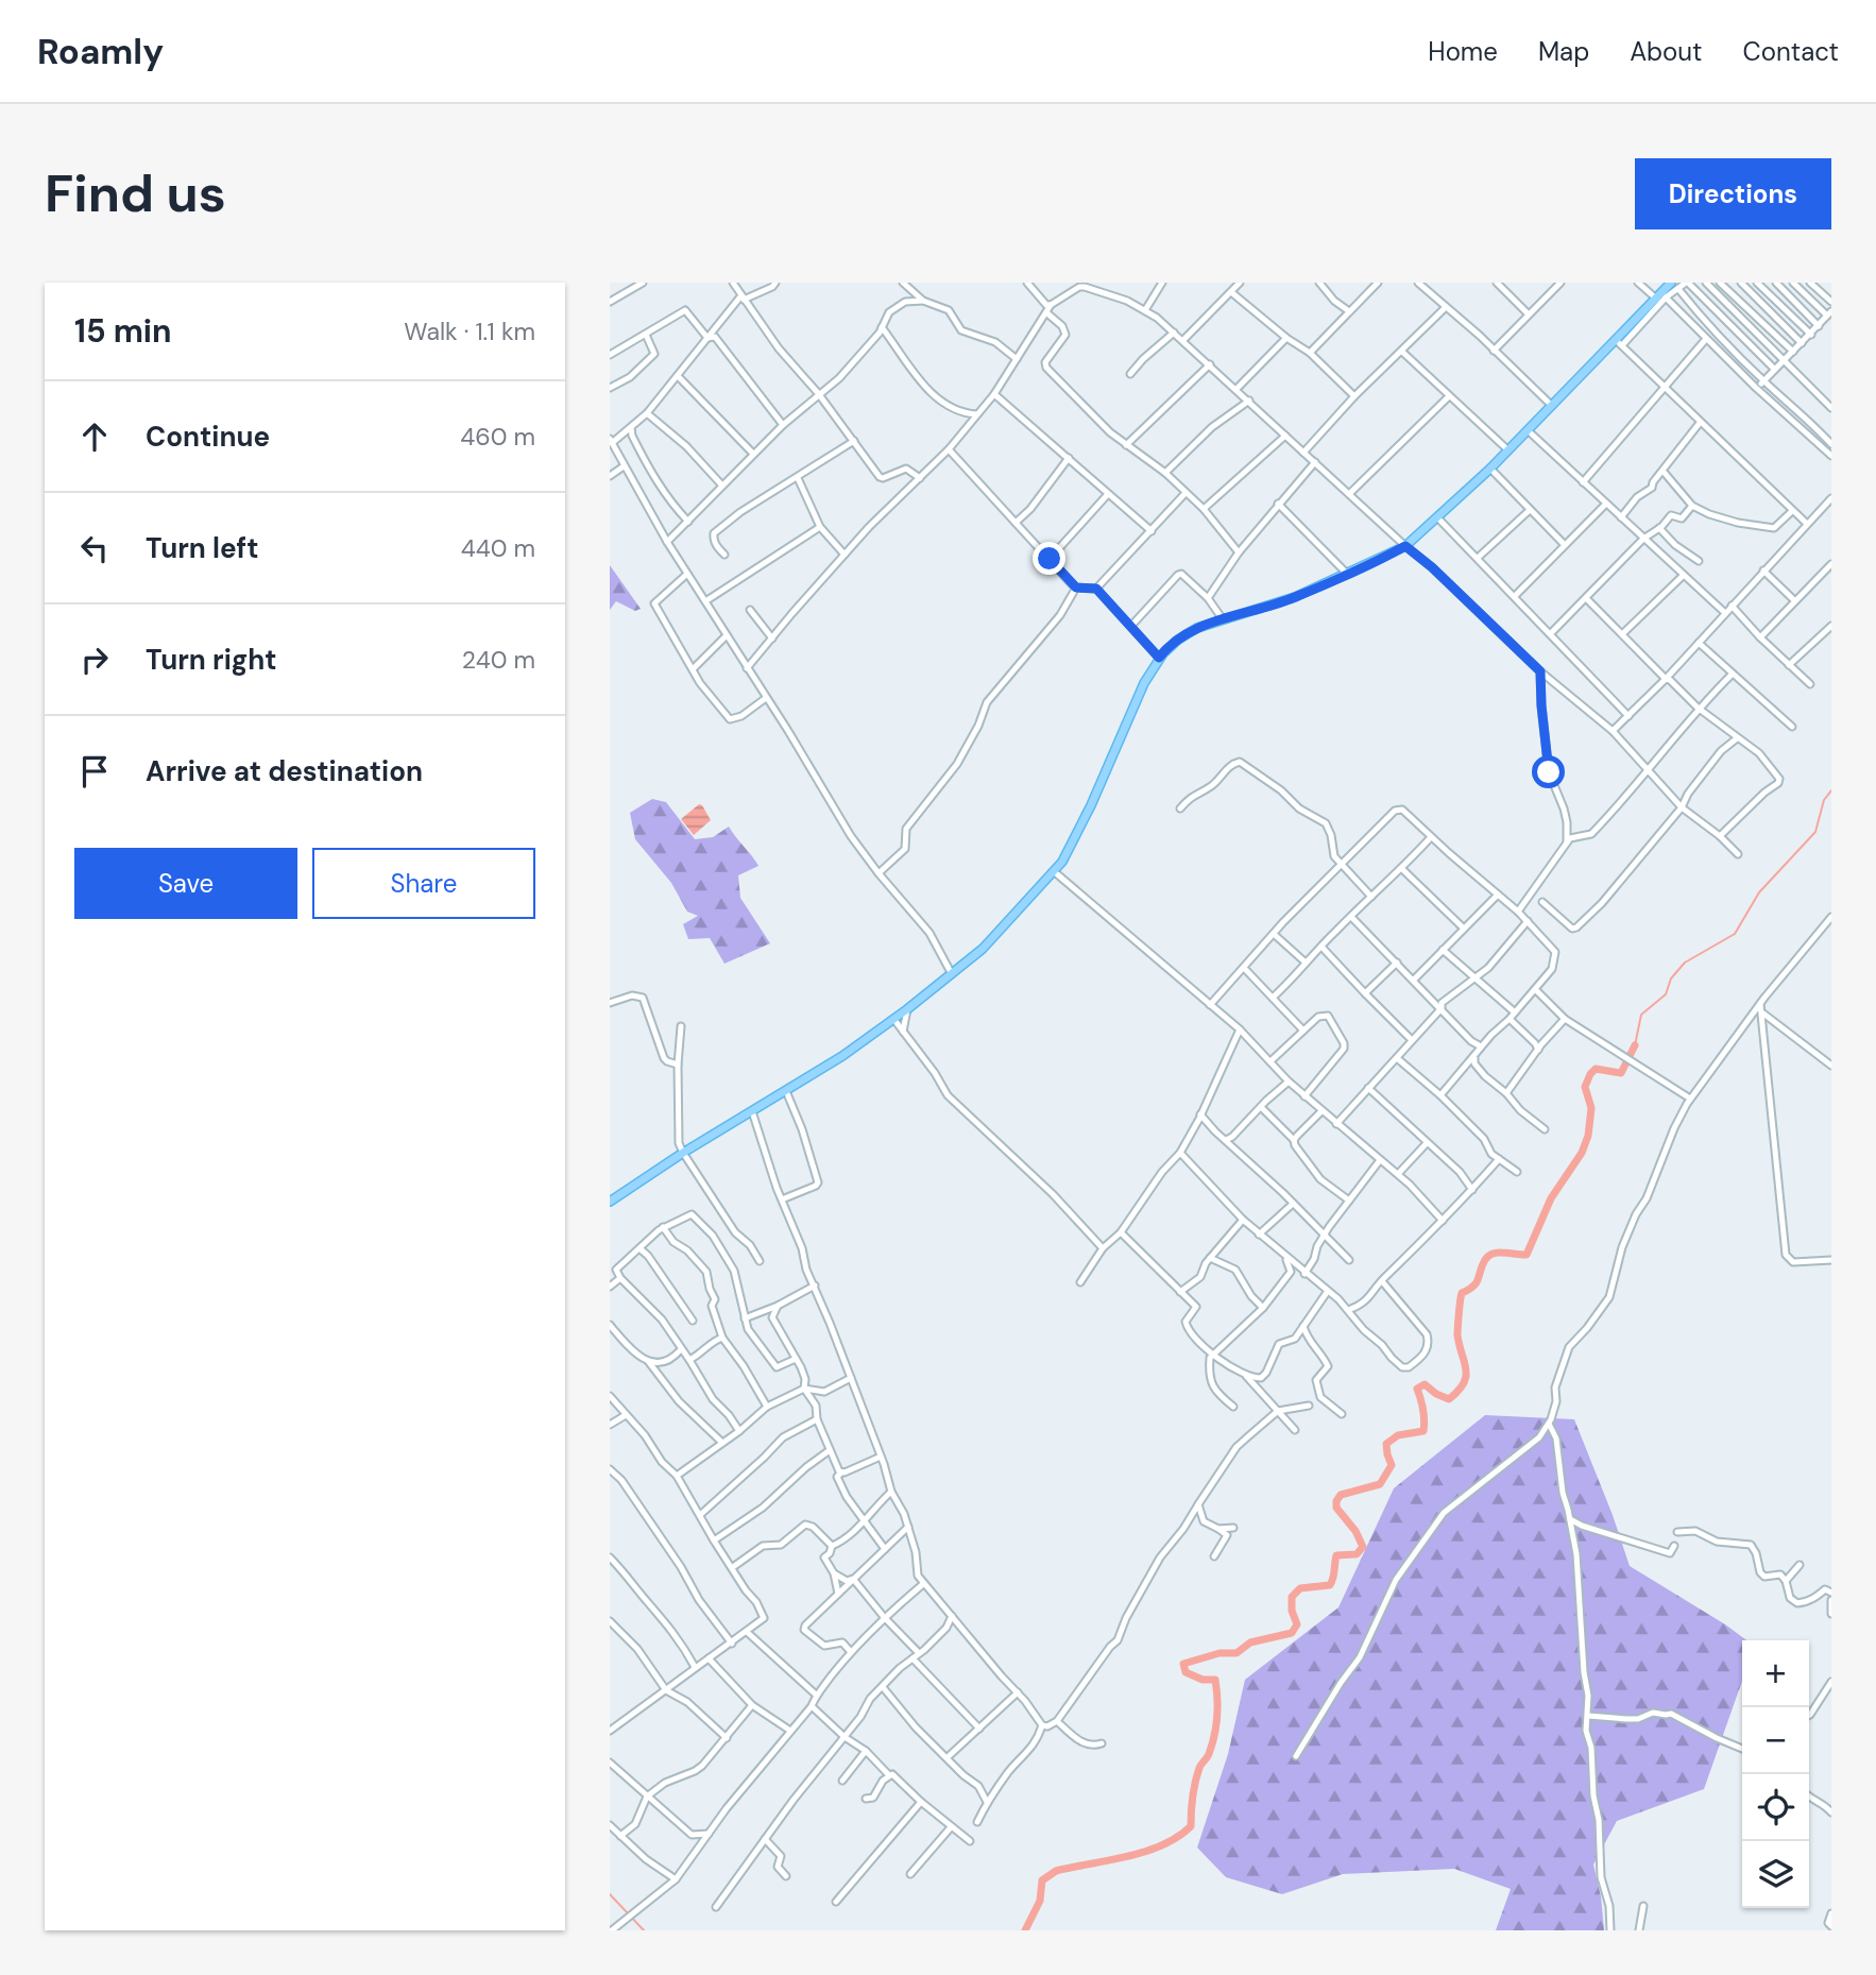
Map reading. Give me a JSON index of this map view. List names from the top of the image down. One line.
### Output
{"page":{"header":"Roamly","nav":["Home","Map","About","Contact"],"buttons":["Directions",["Save","Share"]],"title":"Find us","heading":["15 min","Walk · 1.1 km"],"list":[["Continue","460 m"],["Turn left","440 m"],["Turn right","240 m"],"Arrive at destination"],"map_buttons":["+","−"]}}
